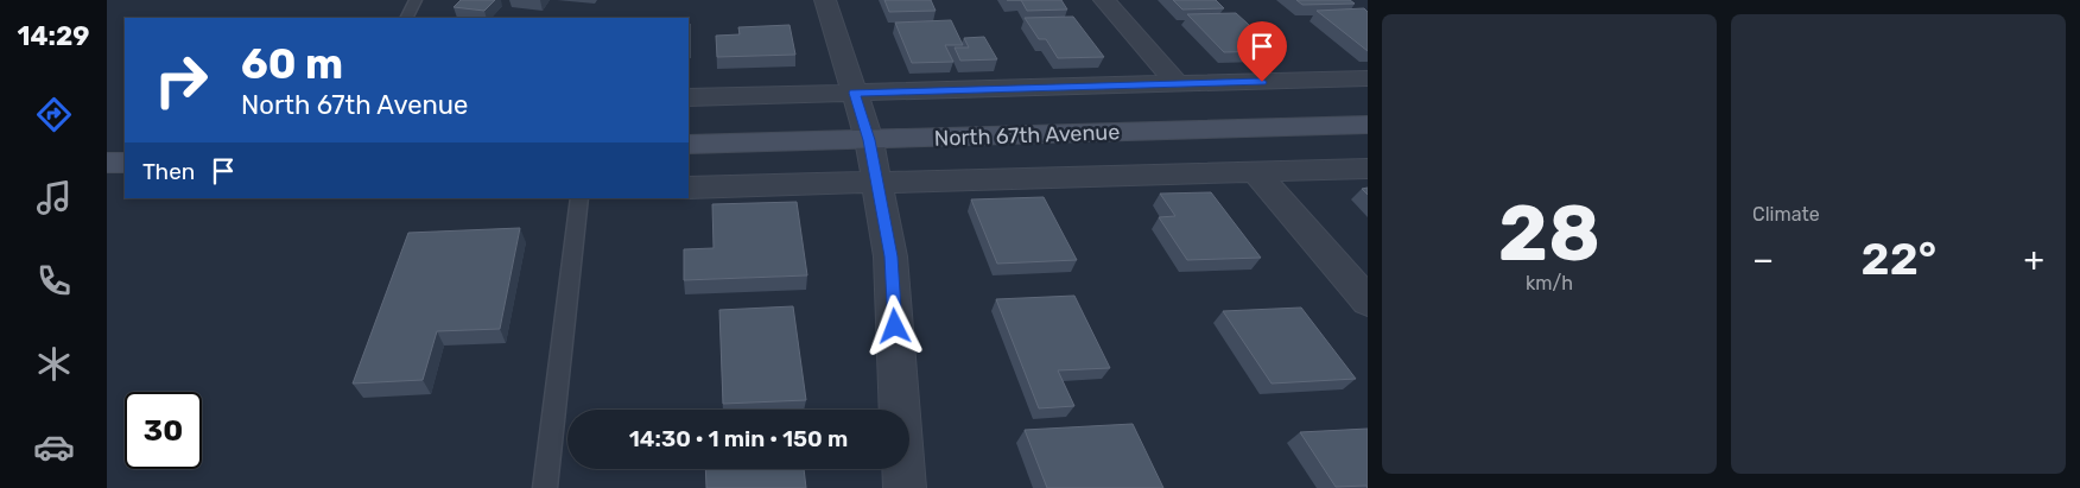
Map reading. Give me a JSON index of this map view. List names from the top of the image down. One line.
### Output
{"streets":{"main road":["North 67th Avenue"]},"page":{"tabs":"14:29","tile":[["28","km/h"],"Climate"],"turn":["60 m","North 67th Avenue"],"then":"Then","heat":["−","22°","+"],"limit":"30","trip":"14:30 · 1 min · 150 m"}}
